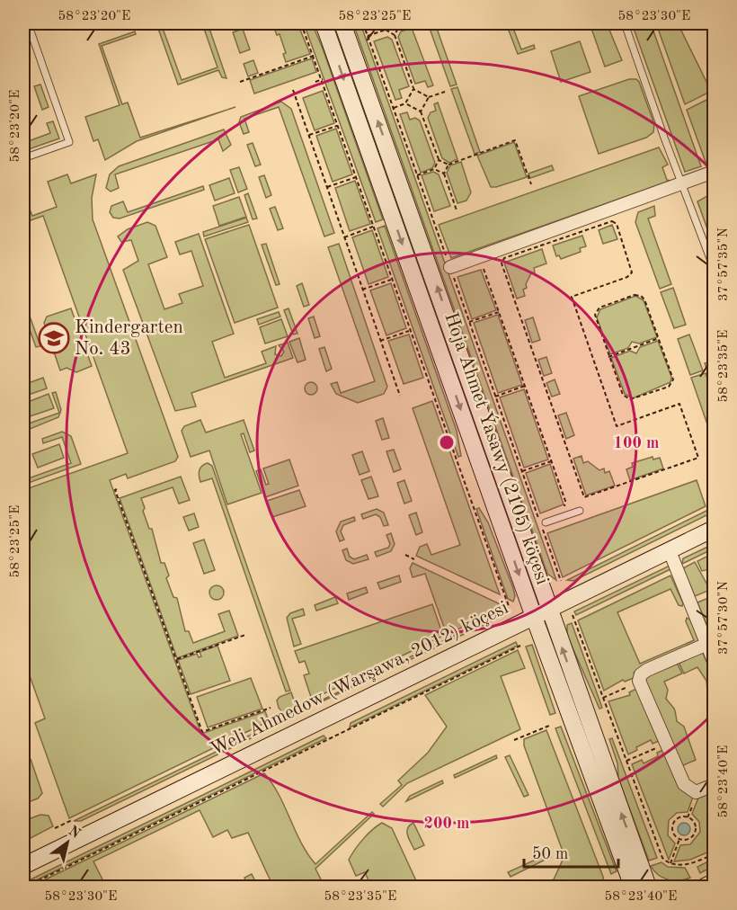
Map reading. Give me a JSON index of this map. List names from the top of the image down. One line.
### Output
{"streets":{"main road":["Hoja Ahmet Ýasawy (2105) köçesi","Weli Ahmedow (Warşawa, 2012) köçesi"]},"crossings":[["Hoja Ahmet Ýasawy (2105) köçesi","Weli Ahmedow (Warşawa, 2012) köçesi"]],"places":{"school or university":["Kindergarten No. 43"]},"scale_bar":"50 m","north":"top right","coordinates":["58°23'20\"E","58°23'25\"E","58°23'30\"E","37°57'35\"N","58°23'35\"E","37°57'30\"N","58°23'40\"E"],"rings":["100 m","200 m"]}
